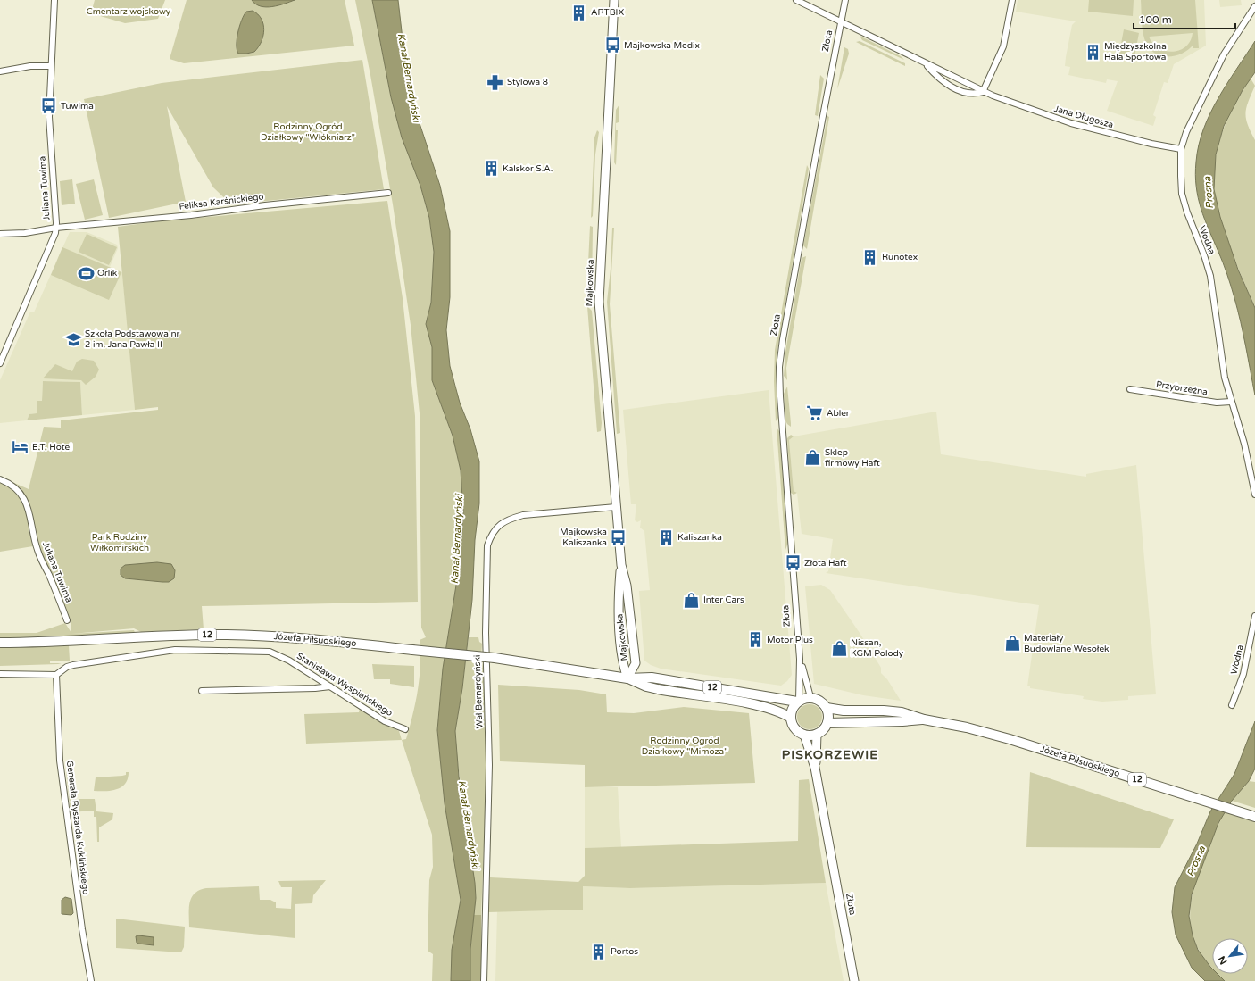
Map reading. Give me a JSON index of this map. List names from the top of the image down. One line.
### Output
{"streets":{"main road":["Złota","Majkowska","12","Józefa Piłsudskiego"],"street":["Jana Długosza","Juliana Tuwima","Feliksa Karśnickiego","Wodna","Przybrzeżna","Stanisława Wyspiańskiego","Wał Bernardyński","Generała Ryszarda Kuklińskiego"]},"crossings":[["Złota","Jana Długosza"],["Złota","12"],["Złota","Józefa Piłsudskiego"],["Jana Długosza","Wodna"],["Juliana Tuwima","Feliksa Karśnickiego"],["Wodna","Przybrzeżna"],["Majkowska","Józefa Piłsudskiego"],["Majkowska","Wał Bernardyński"],["12","Józefa Piłsudskiego"],["Stanisława Wyspiańskiego","Generała Ryszarda Kuklińskiego"]],"districts":["PISKORZEWIE"],"water":["Kanał Bernardyński","Prosna"],"parks":["Cmentarz wojskowy","Rodzinny Ogród Działkowy \"Włókniarz\"","Park Rodziny Wiłkomirskich","Rodzinny Ogród Działkowy \"Mimoza\""],"places":{"building":["ARTBIX","Międzyszkolna Hala Sportowa","Kalskór S.A.","Runotex","Kaliszanka","Motor Plus","Portos"],"bus stop":["Majkowska Medix","Tuwima","Majkowska Kaliszanka","Złota Haft"],"pharmacy":["Stylowa 8"],"sports":["Orlik"],"school or university":["Szkoła Podstawowa nr 2 im. Jana Pawła II"],"supermarket":["Abler"],"hotel":["E.T. Hotel"],"shop":["Sklep firmowy Haft","Inter Cars","Materiały Budowlane Wesołek","Nissan, KGM Polody"]},"scale_bar":"100 m","north":"bottom left"}
